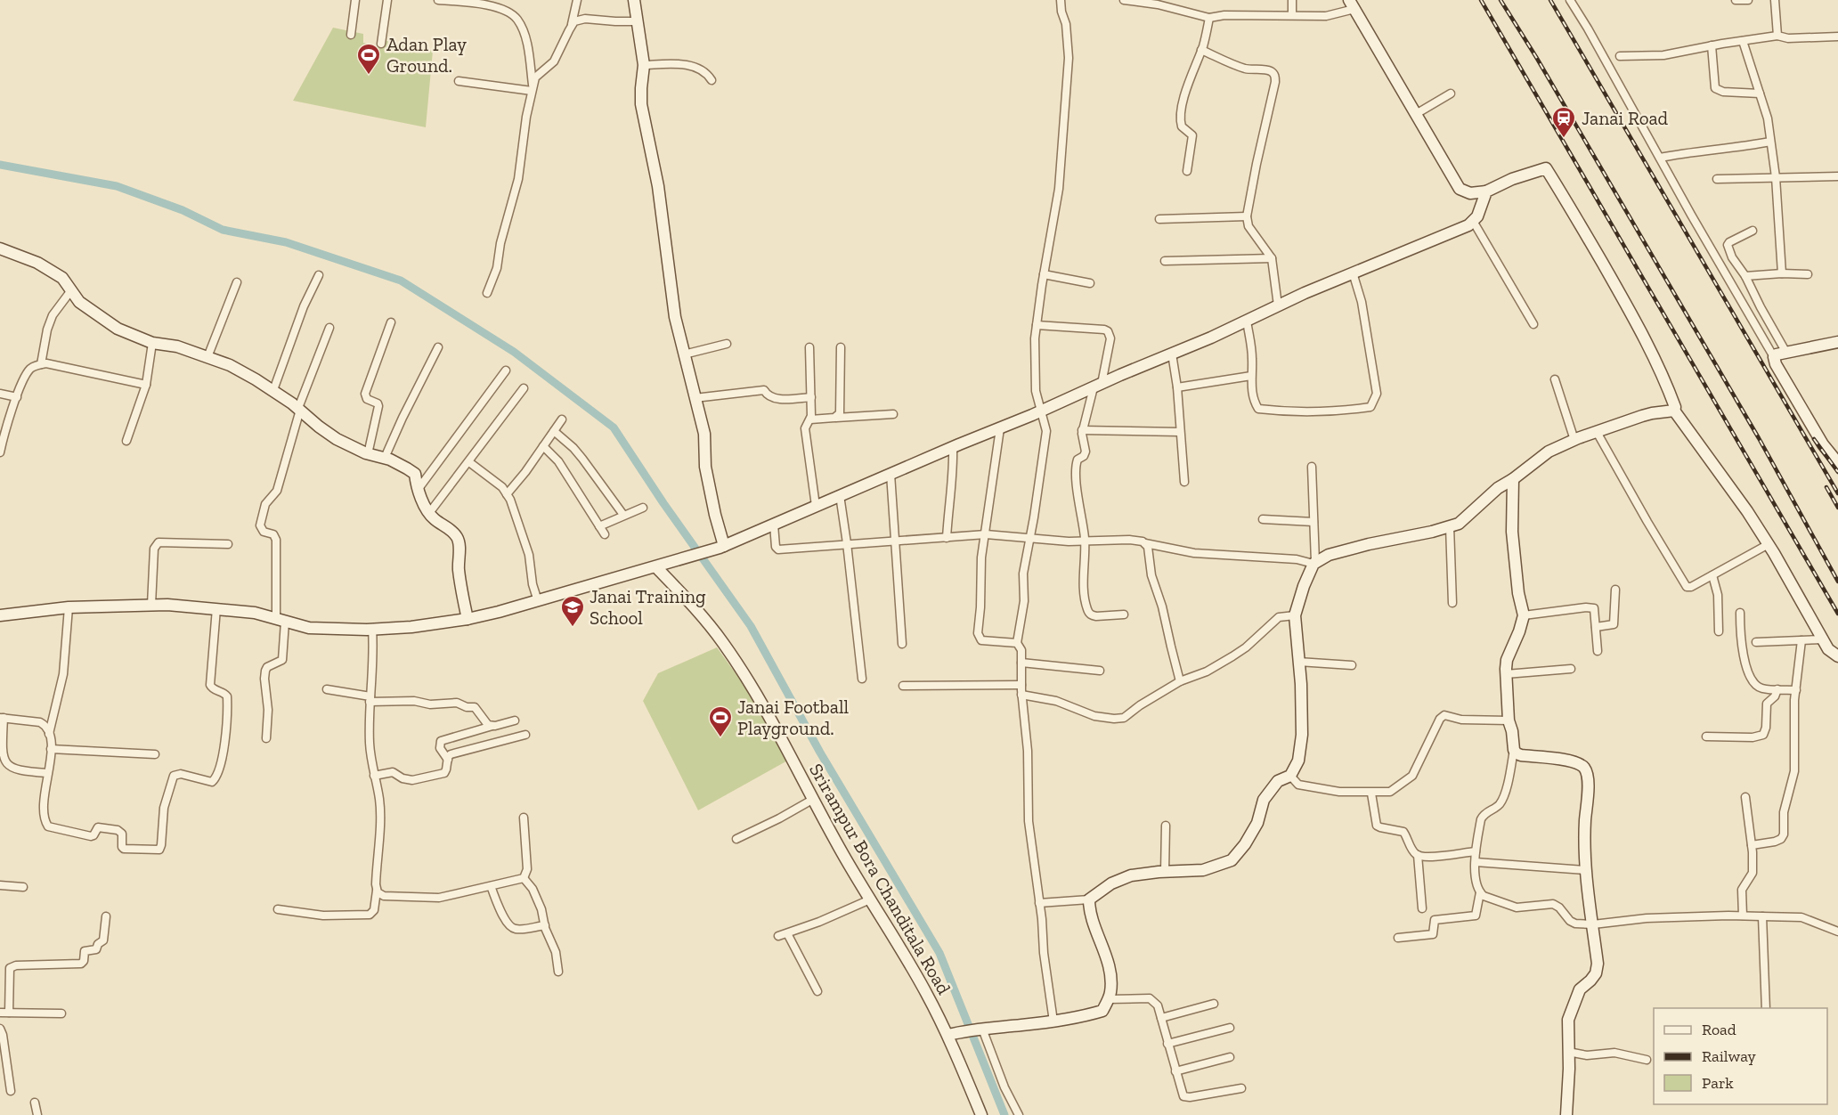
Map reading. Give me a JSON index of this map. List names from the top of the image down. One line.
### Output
{"streets":{"street":["Srirampur Bora Chanditala Road"]},"places":{"sports":["Adan Play Ground.","Janai Football Playground."],"station":["Janai Road"],"school or university":["Janai Training School"]},"legend":["Road","Railway","Park"]}
